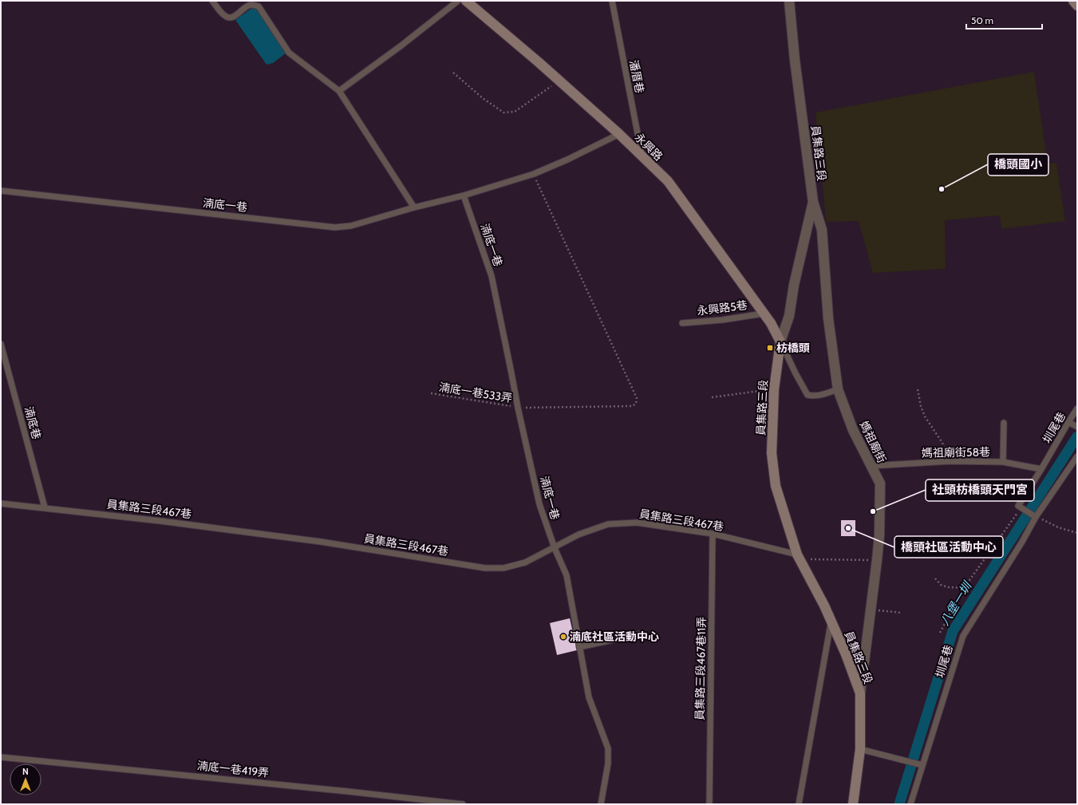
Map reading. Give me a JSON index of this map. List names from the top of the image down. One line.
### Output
{"streets":{"street":["永興路","員集路三段","媽祖廟街"],"lane":["潘厝巷","湳底一巷","永興路5巷","湳底巷","圳尾巷","媽祖廟街58巷","員集路三段467巷","員集路三段467巷11弄","湳底一巷419弄"],"path":["湳底一巷533弄"]},"crossings":[["潘厝巷","永興路"],["永興路","員集路三段"],["永興路","湳底一巷"],["永興路","永興路5巷"],["員集路三段","媽祖廟街"],["員集路三段","員集路三段467巷"],["湳底一巷","湳底一巷533弄"],["湳底一巷","員集路三段467巷"],["湳底巷","員集路三段467巷"],["圳尾巷","媽祖廟街58巷"],["媽祖廟街","媽祖廟街58巷"],["員集路三段467巷","員集路三段467巷11弄"]],"water":["八堡一圳"],"places":{"other":["橋頭國小","社頭枋橋頭天門宮","橋頭社區活動中心","湳底社區活動中心"],"transit":["枋橋頭"]},"scale_bar":"50 m","north":"top"}
